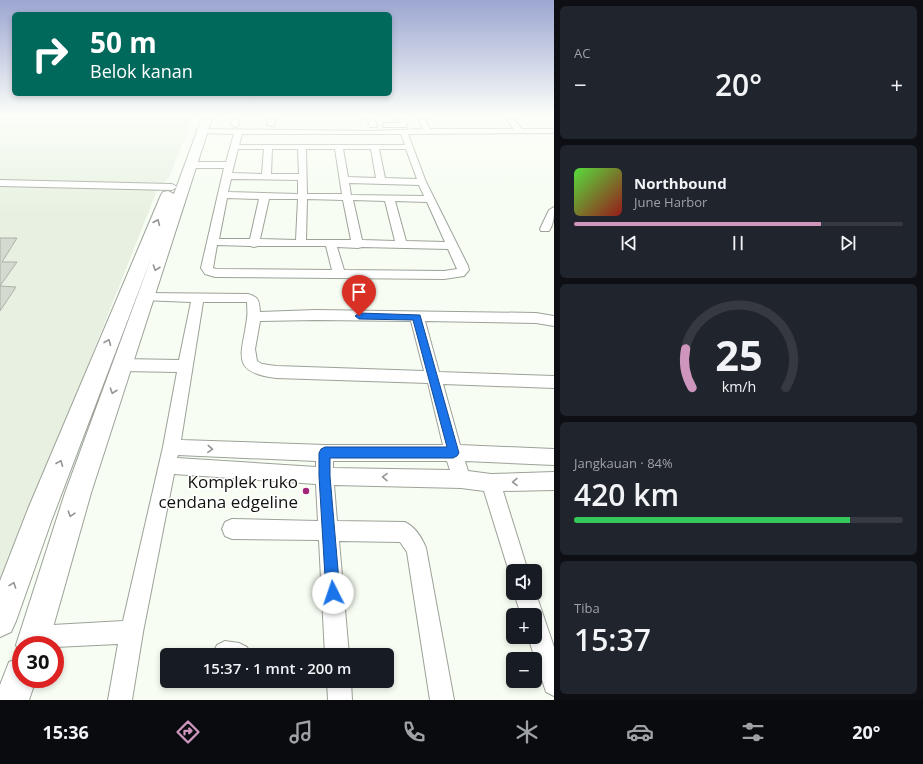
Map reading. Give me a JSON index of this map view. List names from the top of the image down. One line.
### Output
{"places":["Komplek ruko cendana edgeline"],"page":{"tile":["AC",["Jangkauan · 84%","420 km"],["Tiba","15:37"]],"turn":["50 m","Belok kanan"],"heat":["−","20°","+"],"song":["Northbound","June Harbor"],"map_buttons":["+","−"],"limit":"30","trip":"15:37 · 1 mnt · 200 m","tabs":["15:36","20°"],"gauge":["25","km/h"]}}
